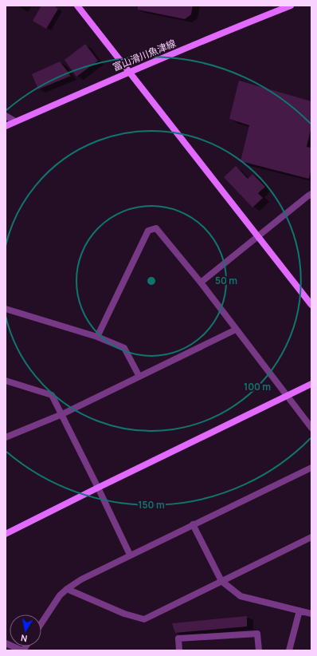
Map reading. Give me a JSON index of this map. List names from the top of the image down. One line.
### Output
{"streets":{"street":["富山滑川魚津線"]},"north":"bottom","rings":["50 m","100 m","150 m"]}
